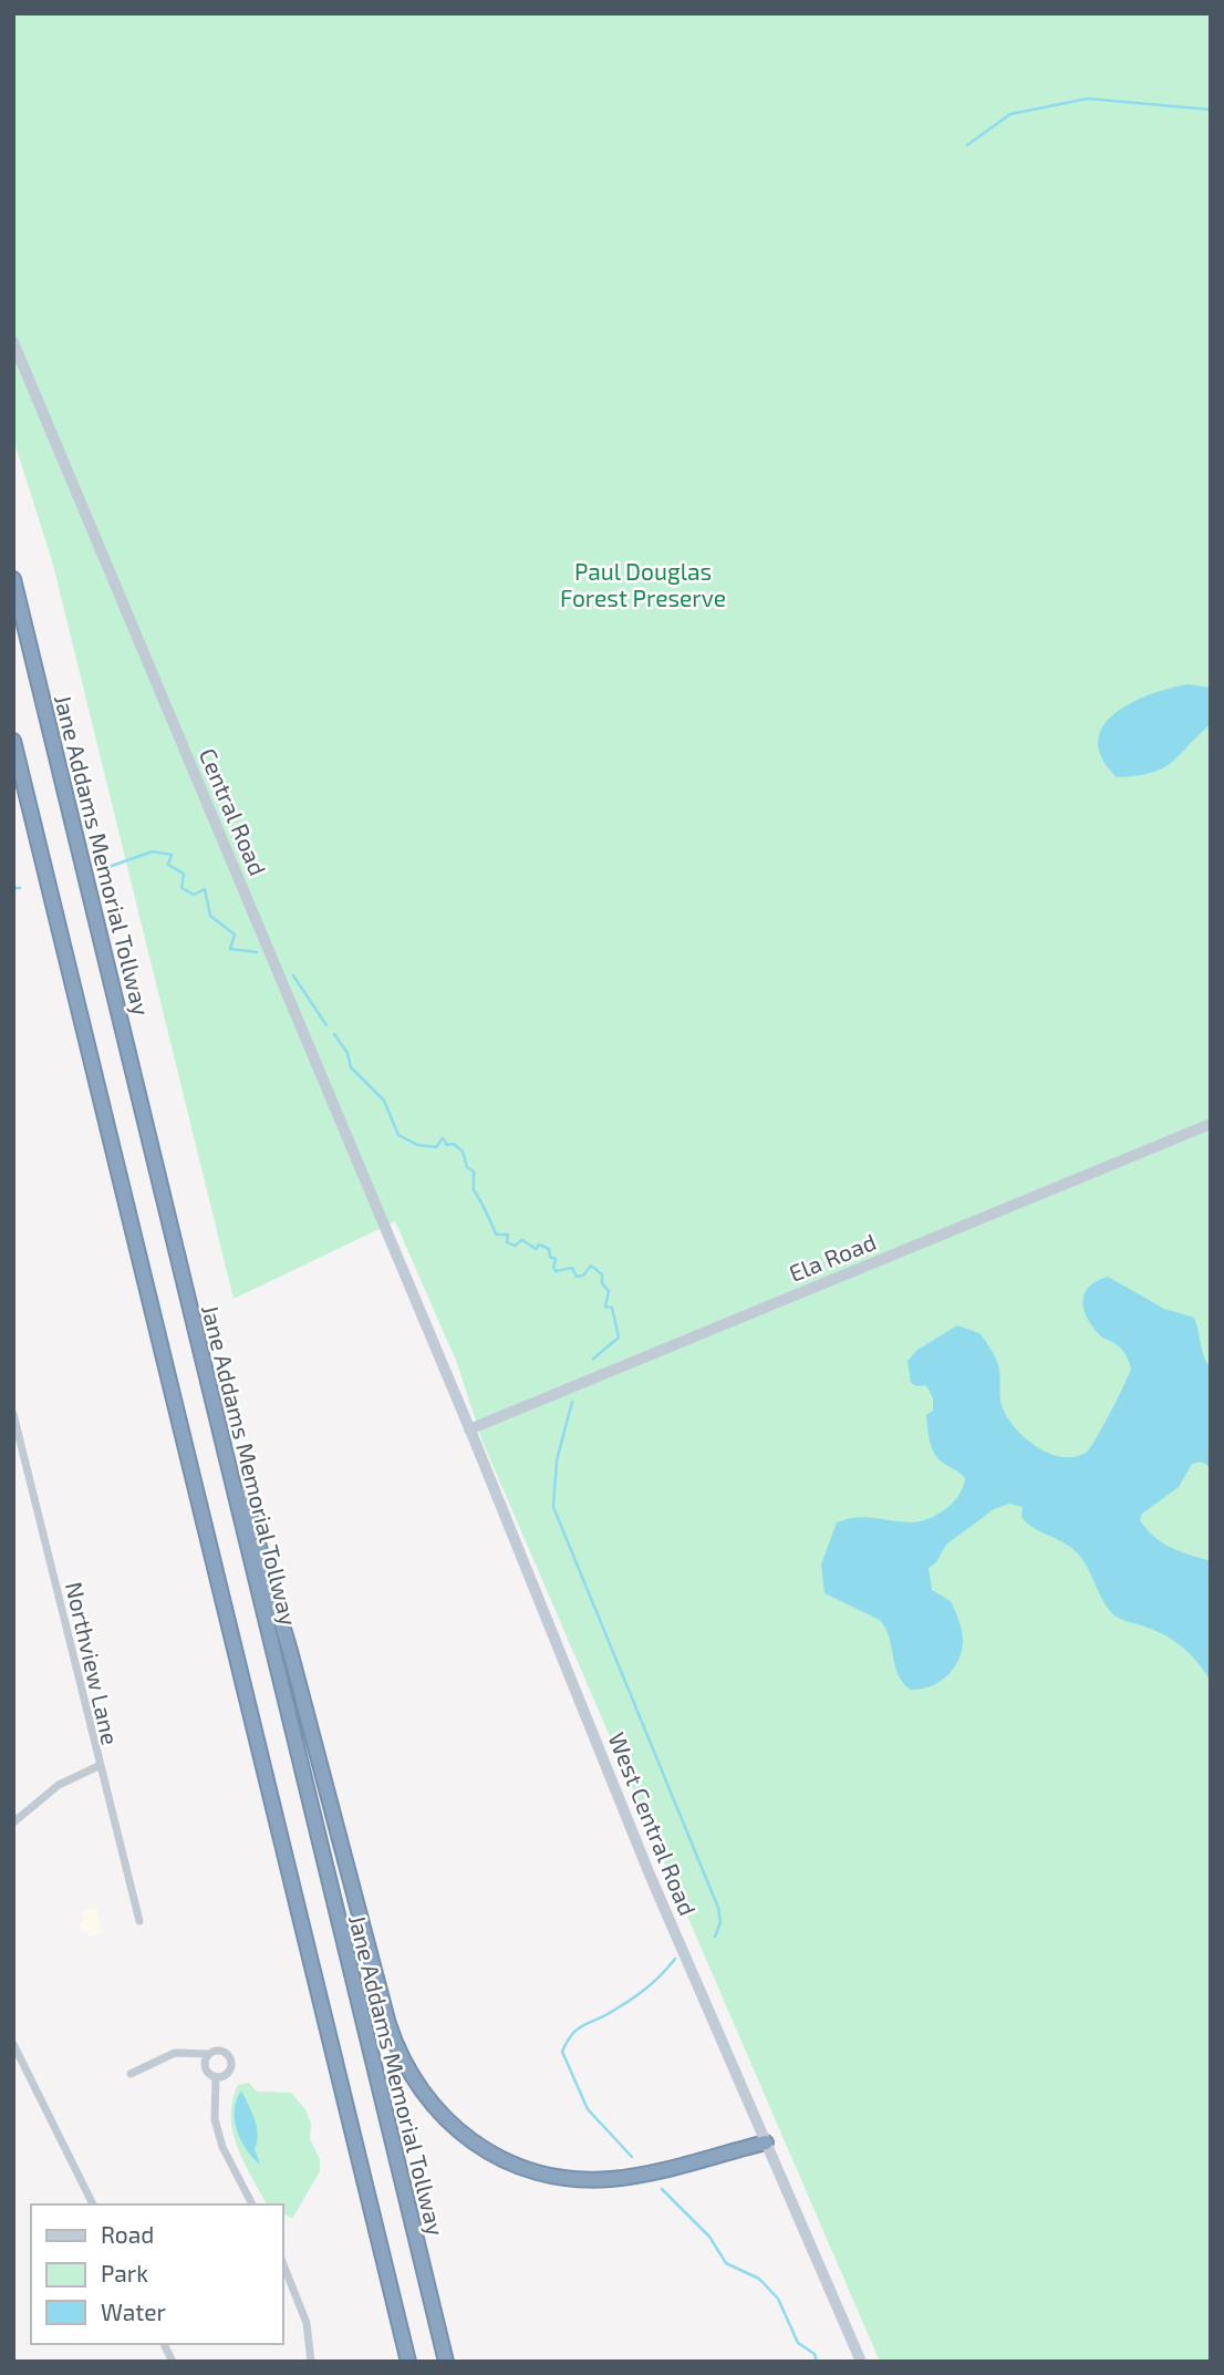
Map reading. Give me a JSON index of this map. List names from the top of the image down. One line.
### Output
{"streets":{"highway":["Jane Addams Memorial Tollway"],"street":["Central Road","Ela Road","Northview Lane","West Central Road"]},"crossings":[["Central Road","West Central Road"],["Ela Road","West Central Road"]],"parks":["Paul Douglas Forest Preserve"],"legend":["Road","Park","Water"]}
